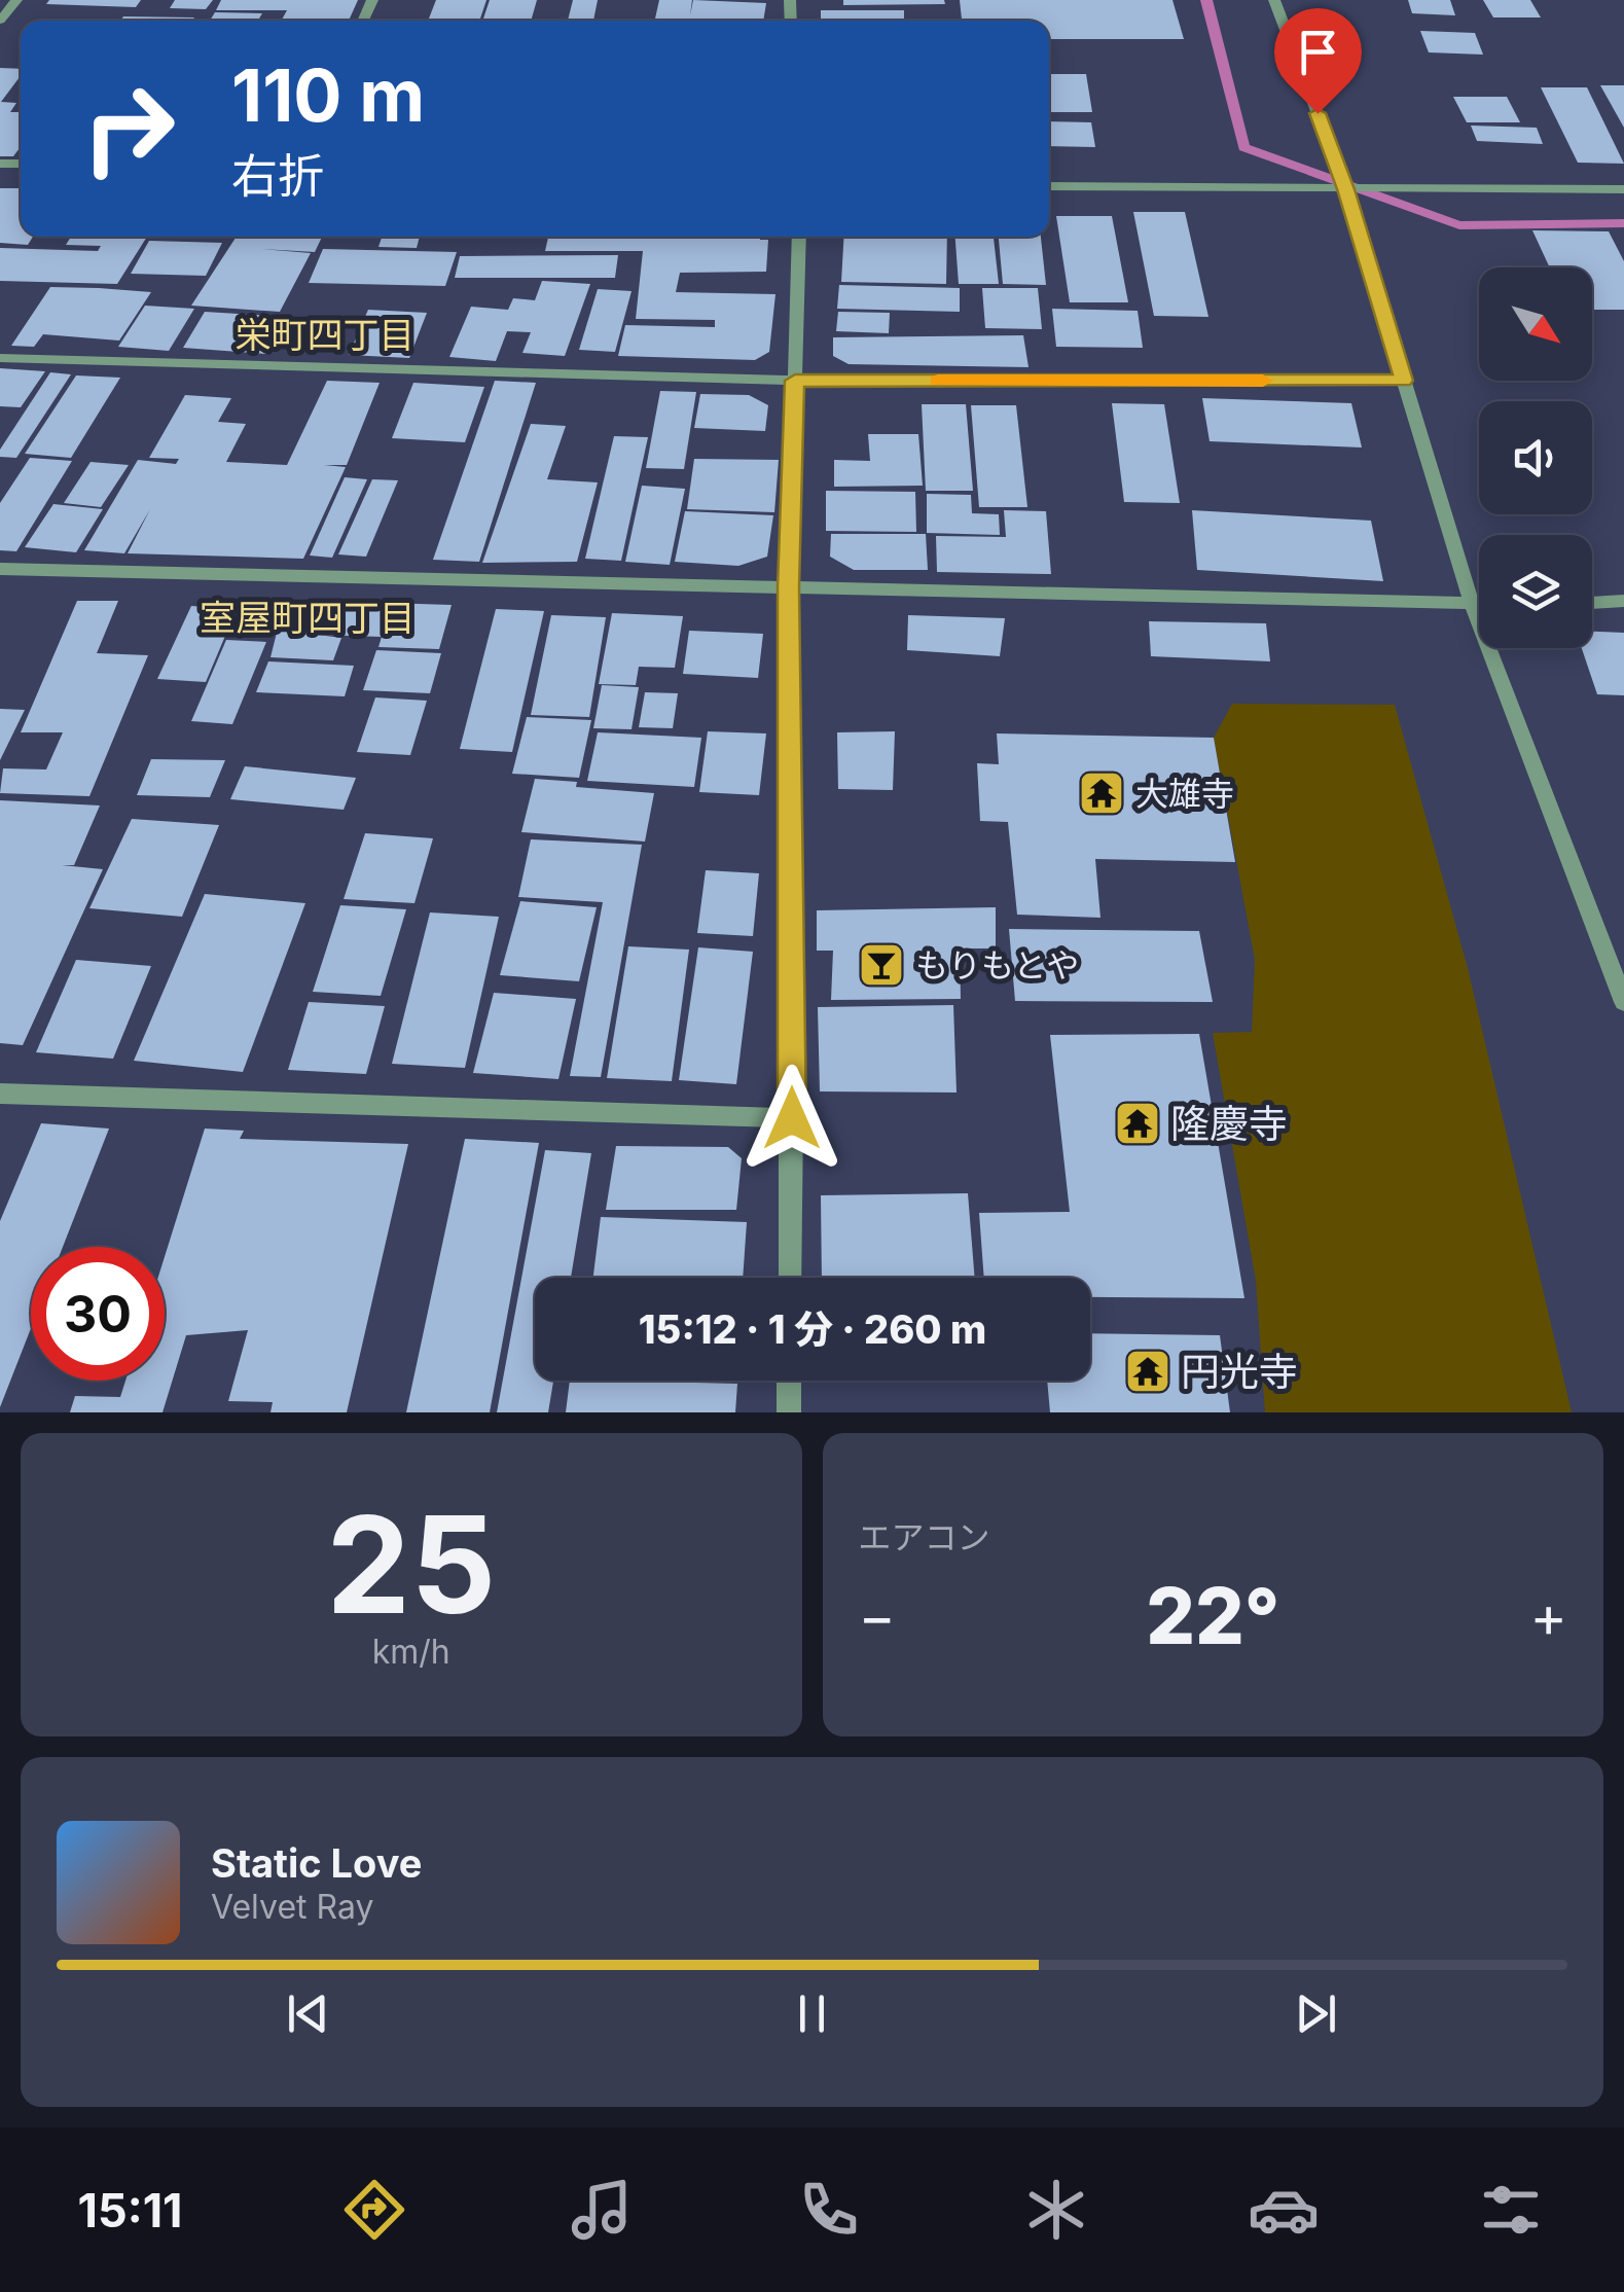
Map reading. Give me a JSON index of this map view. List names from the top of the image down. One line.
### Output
{"districts":["栄町四丁目","室屋町四丁目"],"places":{"temple":["大雄寺","隆慶寺","円光寺"],"bar":["もりもとや"]},"north":"bottom right","page":{"turn":["110 m","右折"],"limit":"30","trip":"15:12 · 1 分 · 260 m","tile":[["25","km/h"],"エアコン"],"heat":["−","22°","+"],"song":["Static Love","Velvet Ray"],"tabs":"15:11"}}
